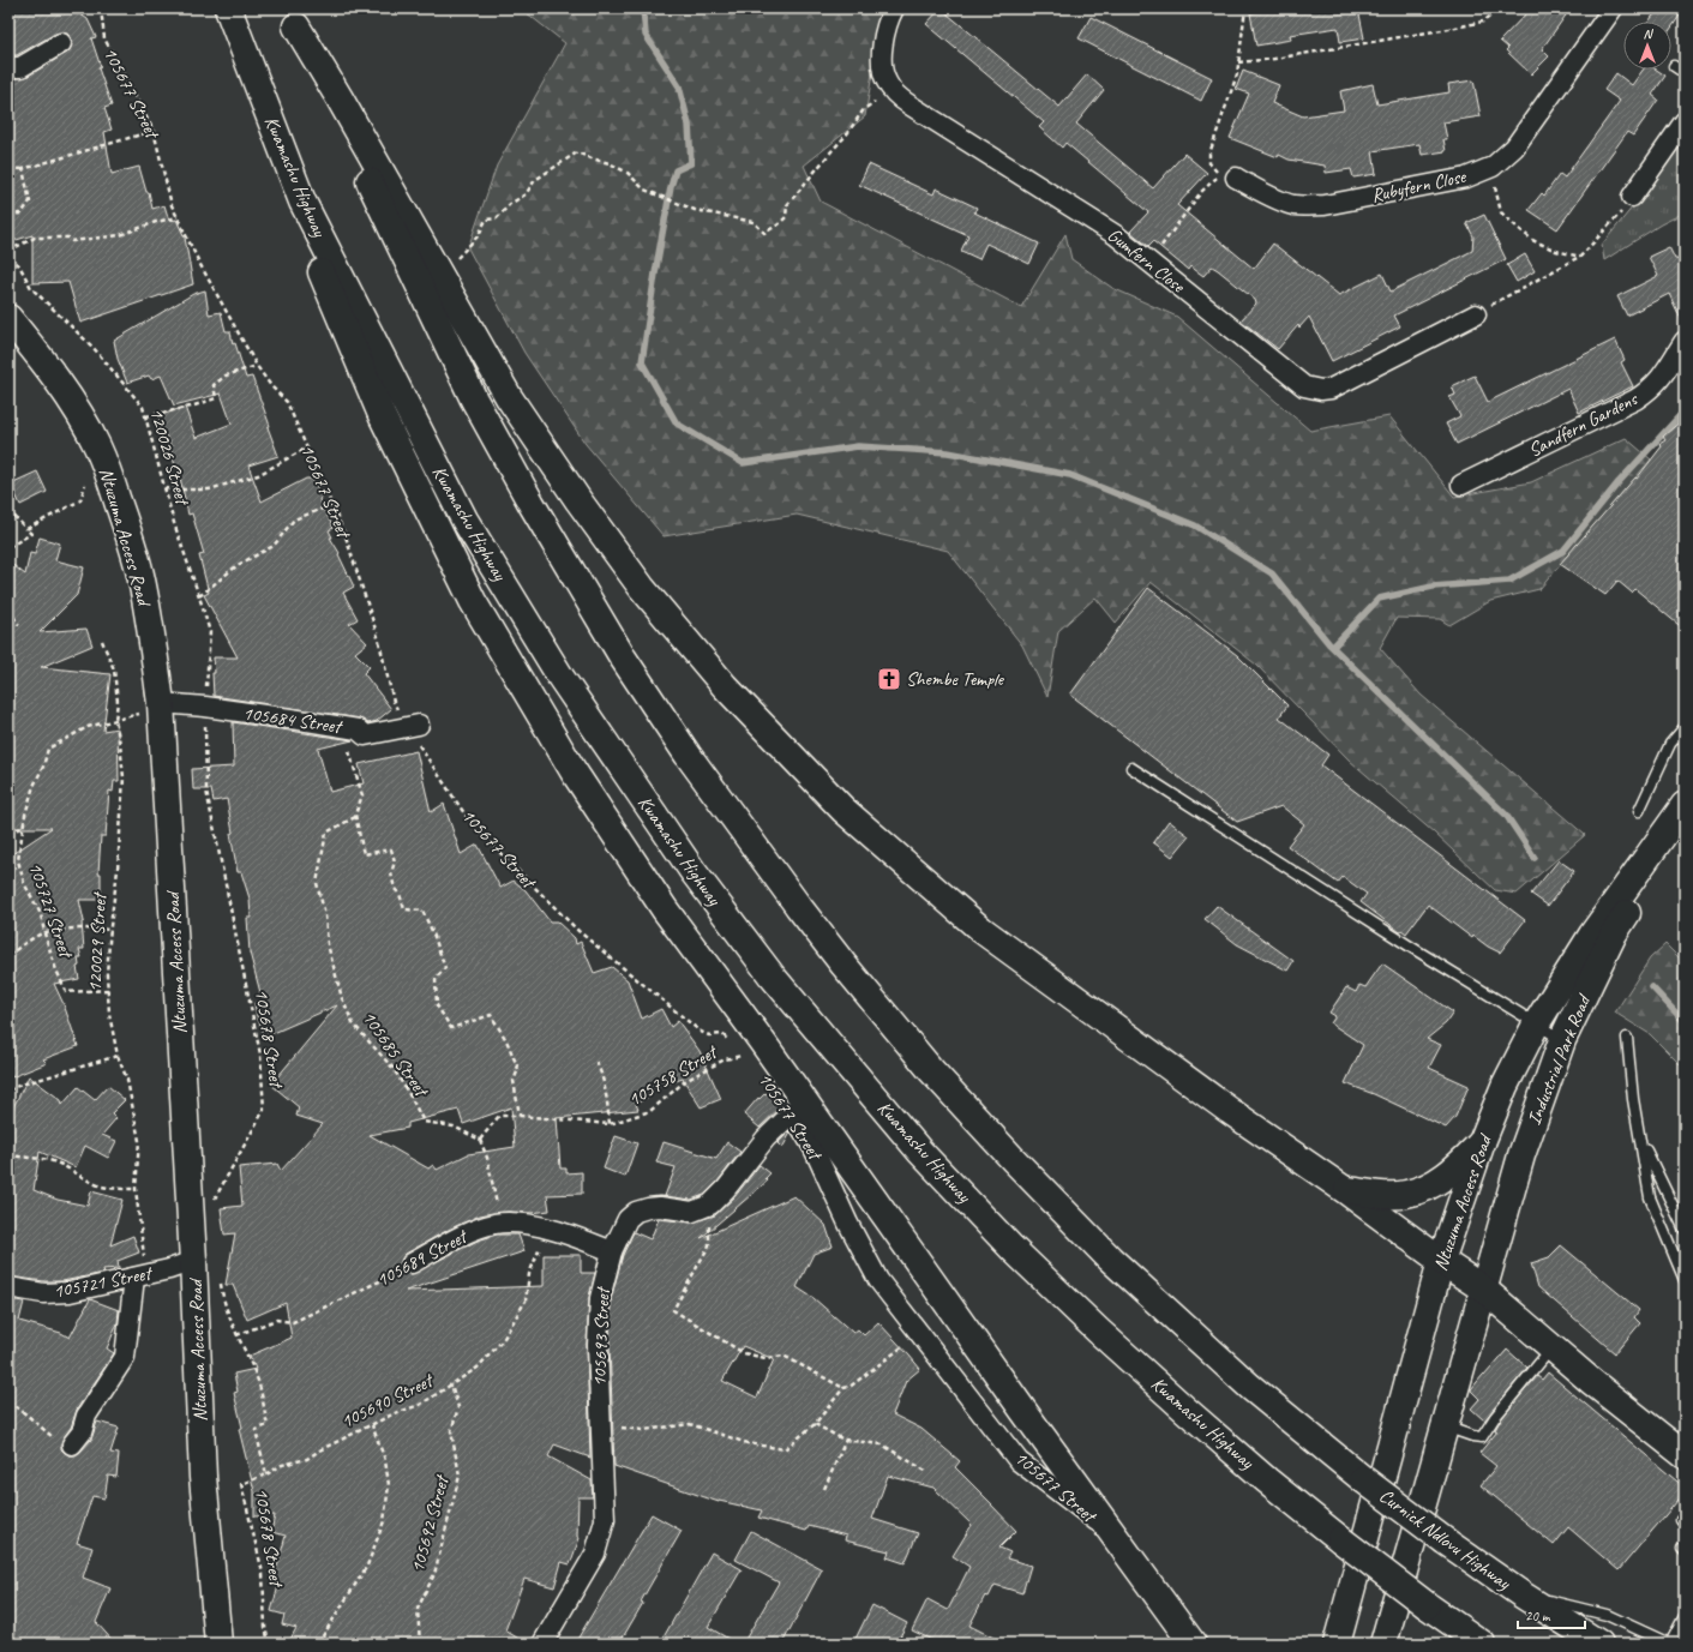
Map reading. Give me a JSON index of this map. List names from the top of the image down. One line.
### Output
{"streets":{"main road":["Kwamashu Highway","Ntuzuma Access Road","Industrial Park Road","Curnick Ndlovu Highway"],"street":["105677 Street","Rubyfern Close","Gumfern Close","Sandfern Gardens","105684 Street","105689 Street","105721 Street","105693 Street"],"path":["120026 Street","105727 Street","120029 Street","105678 Street","105685 Street","105758 Street","105690 Street","105692 Street"]},"crossings":[["105677 Street","105684 Street"],["105677 Street","105693 Street"],["120026 Street","105684 Street"],["120026 Street","105678 Street"],["Ntuzuma Access Road","105684 Street"],["Ntuzuma Access Road","105727 Street"],["Ntuzuma Access Road","105721 Street"],["105684 Street","105727 Street"],["105684 Street","105678 Street"],["105727 Street","120029 Street"],["120029 Street","105721 Street"],["105678 Street","105689 Street"],["105678 Street","105690 Street"],["105685 Street","105758 Street"],["105689 Street","105693 Street"],["105689 Street","105690 Street"],["105690 Street","105692 Street"]],"places":{"church":["Shembe Temple"]},"scale_bar":"20 m","north":"top"}
